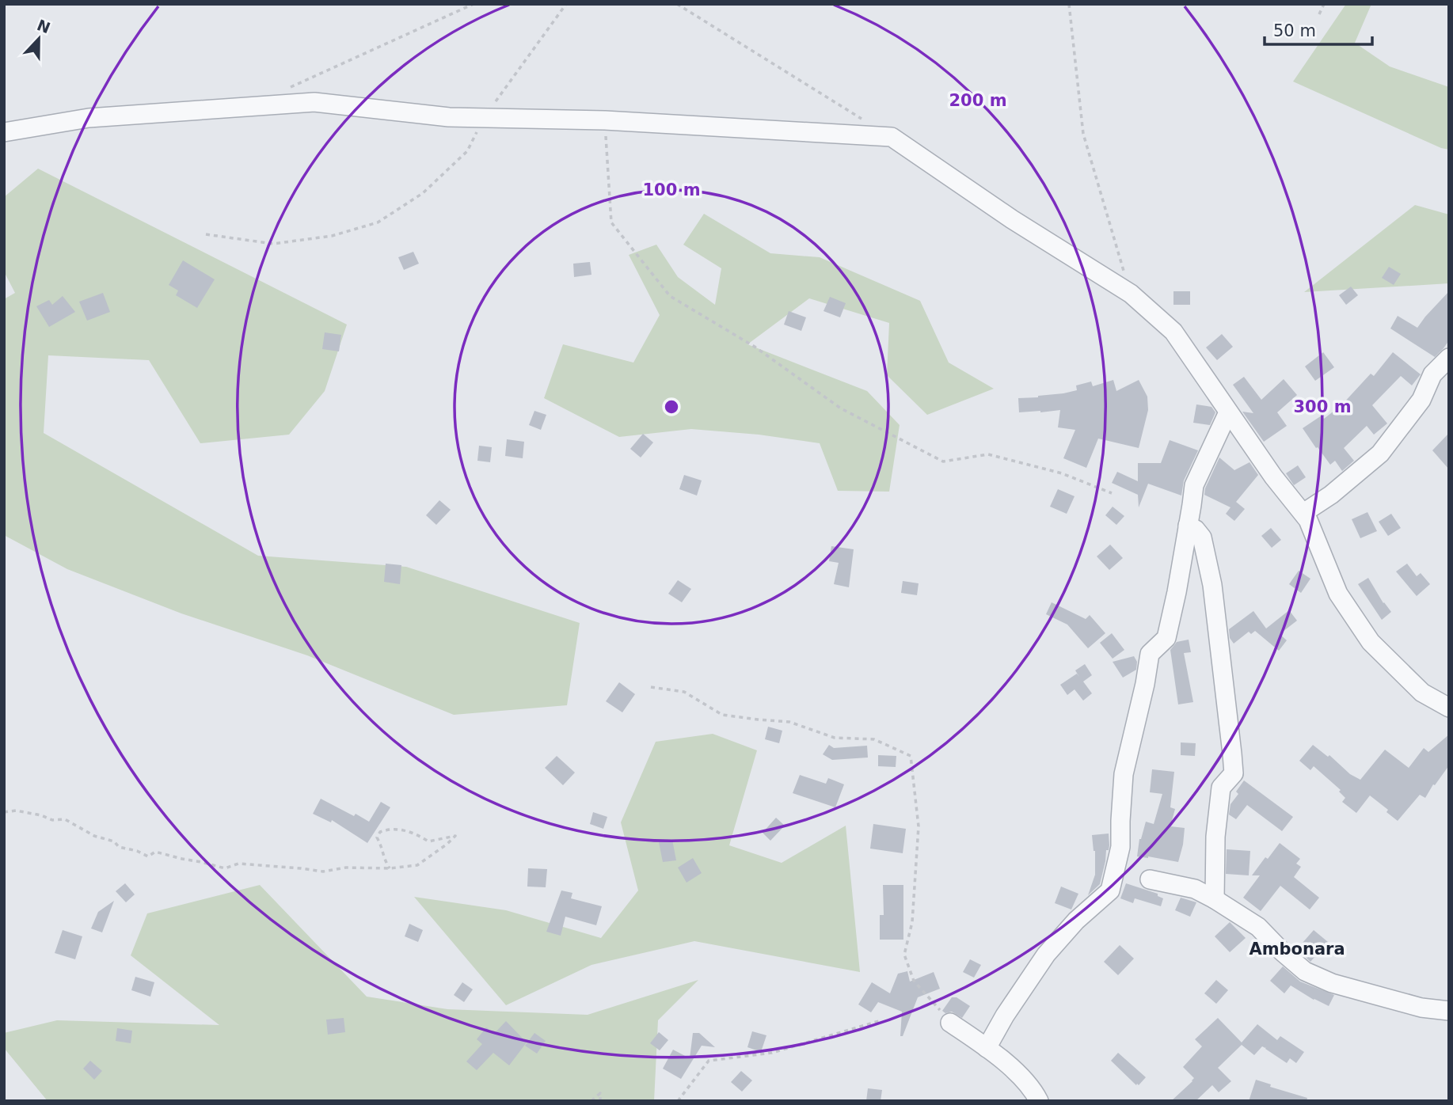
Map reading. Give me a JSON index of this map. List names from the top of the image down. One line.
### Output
{"districts":["Ambonara"],"scale_bar":"50 m","north":"top","rings":["200 m","100 m","300 m"]}
